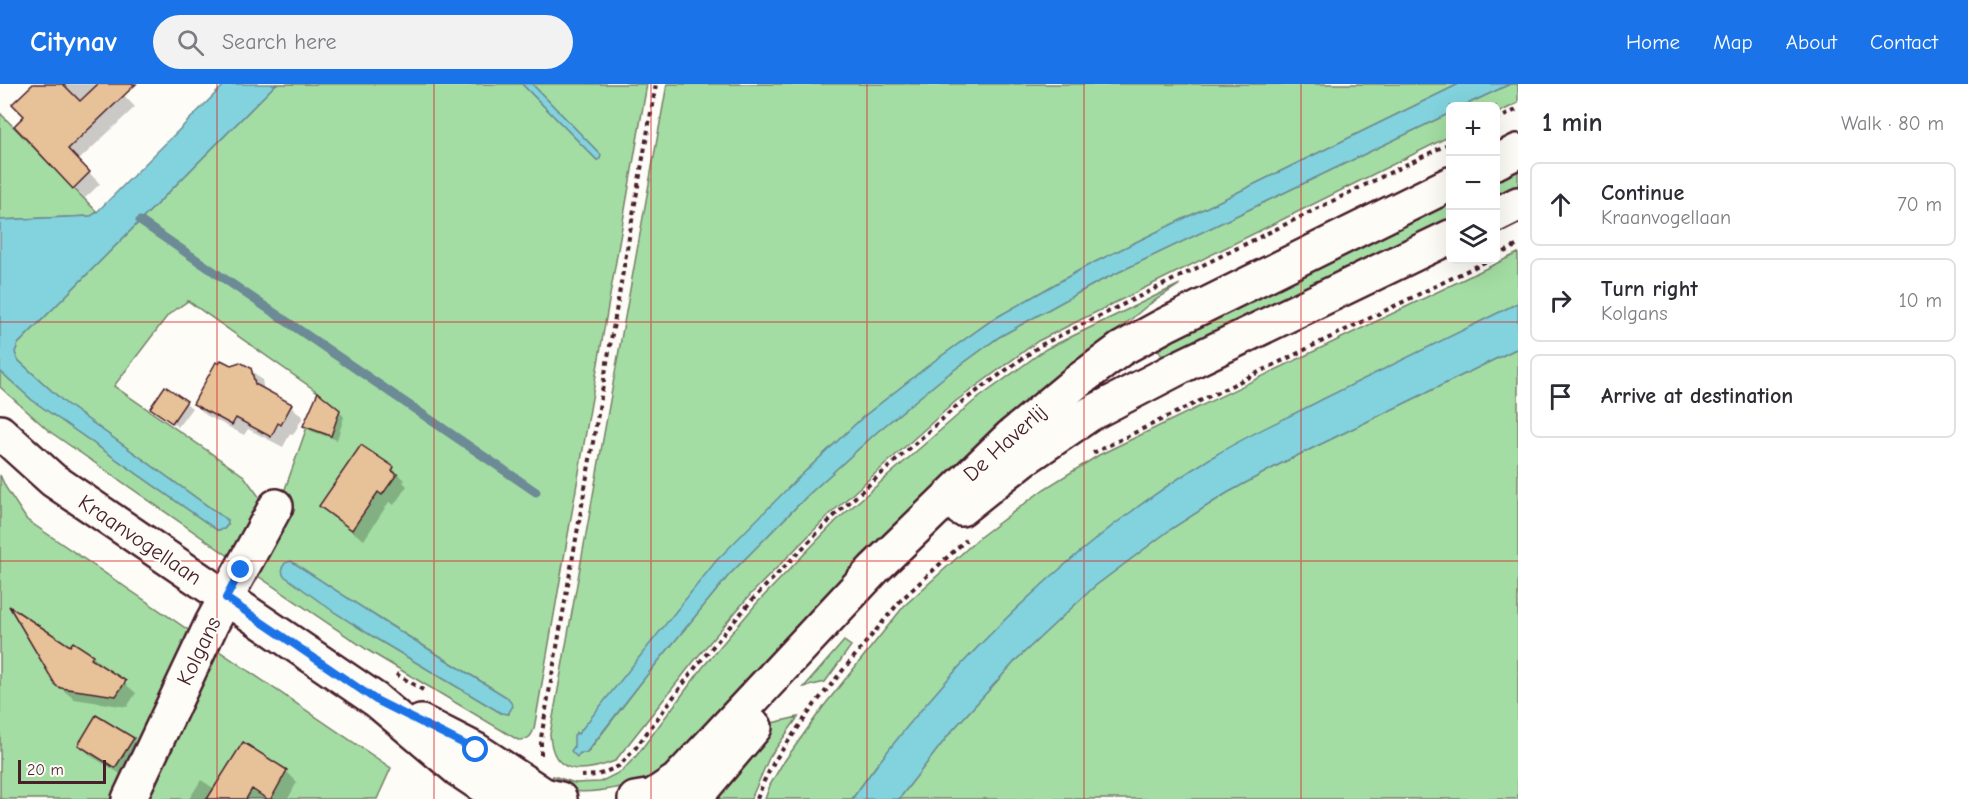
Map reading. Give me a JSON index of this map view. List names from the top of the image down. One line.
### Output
{"streets":{"street":["De Haverlij","Kraanvogellaan","Kolgans"]},"crossings":[["Kraanvogellaan","Kolgans"]],"scale_bar":"20 m","page":{"header":"Citynav","search":"Search here","nav":["Home","Map","About","Contact"],"heading":["1 min","Walk · 80 m"],"map_buttons":["+","−"],"list":[["Continue","Kraanvogellaan","70 m"],["Turn right","Kolgans","10 m"],"Arrive at destination"],"scale":"20 m"}}
